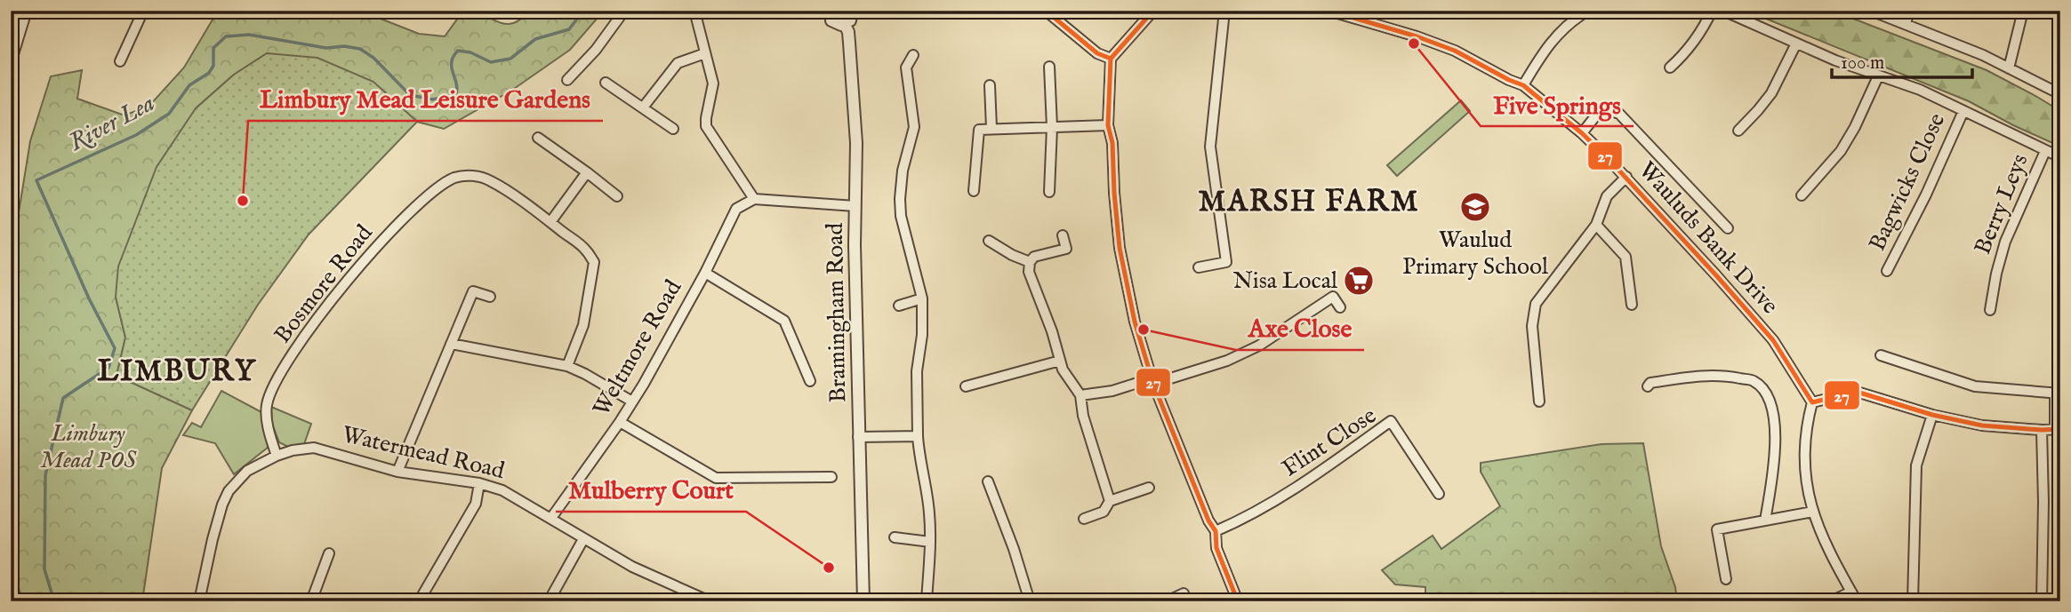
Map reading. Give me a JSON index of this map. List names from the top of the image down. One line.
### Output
{"streets":{"street":["Bagwicks Close","Berry Leys","Wauluds Bank Drive","Bosmore Road","Bramingham Road","Weltmore Road","Flint Close","Watermead Road"]},"crossings":[["Bosmore Road","Watermead Road"],["Weltmore Road","Watermead Road"]],"districts":["MARSH FARM","LIMBURY"],"water":["River Lea"],"parks":["Limbury Mead POS"],"places":{"other":["Five Springs","Limbury Mead Leisure Gardens","Axe Close","Mulberry Court"],"school or university":["Waulud Primary School"],"supermarket":["Nisa Local"]},"lines":["transit line 27"],"scale_bar":"100 m"}
